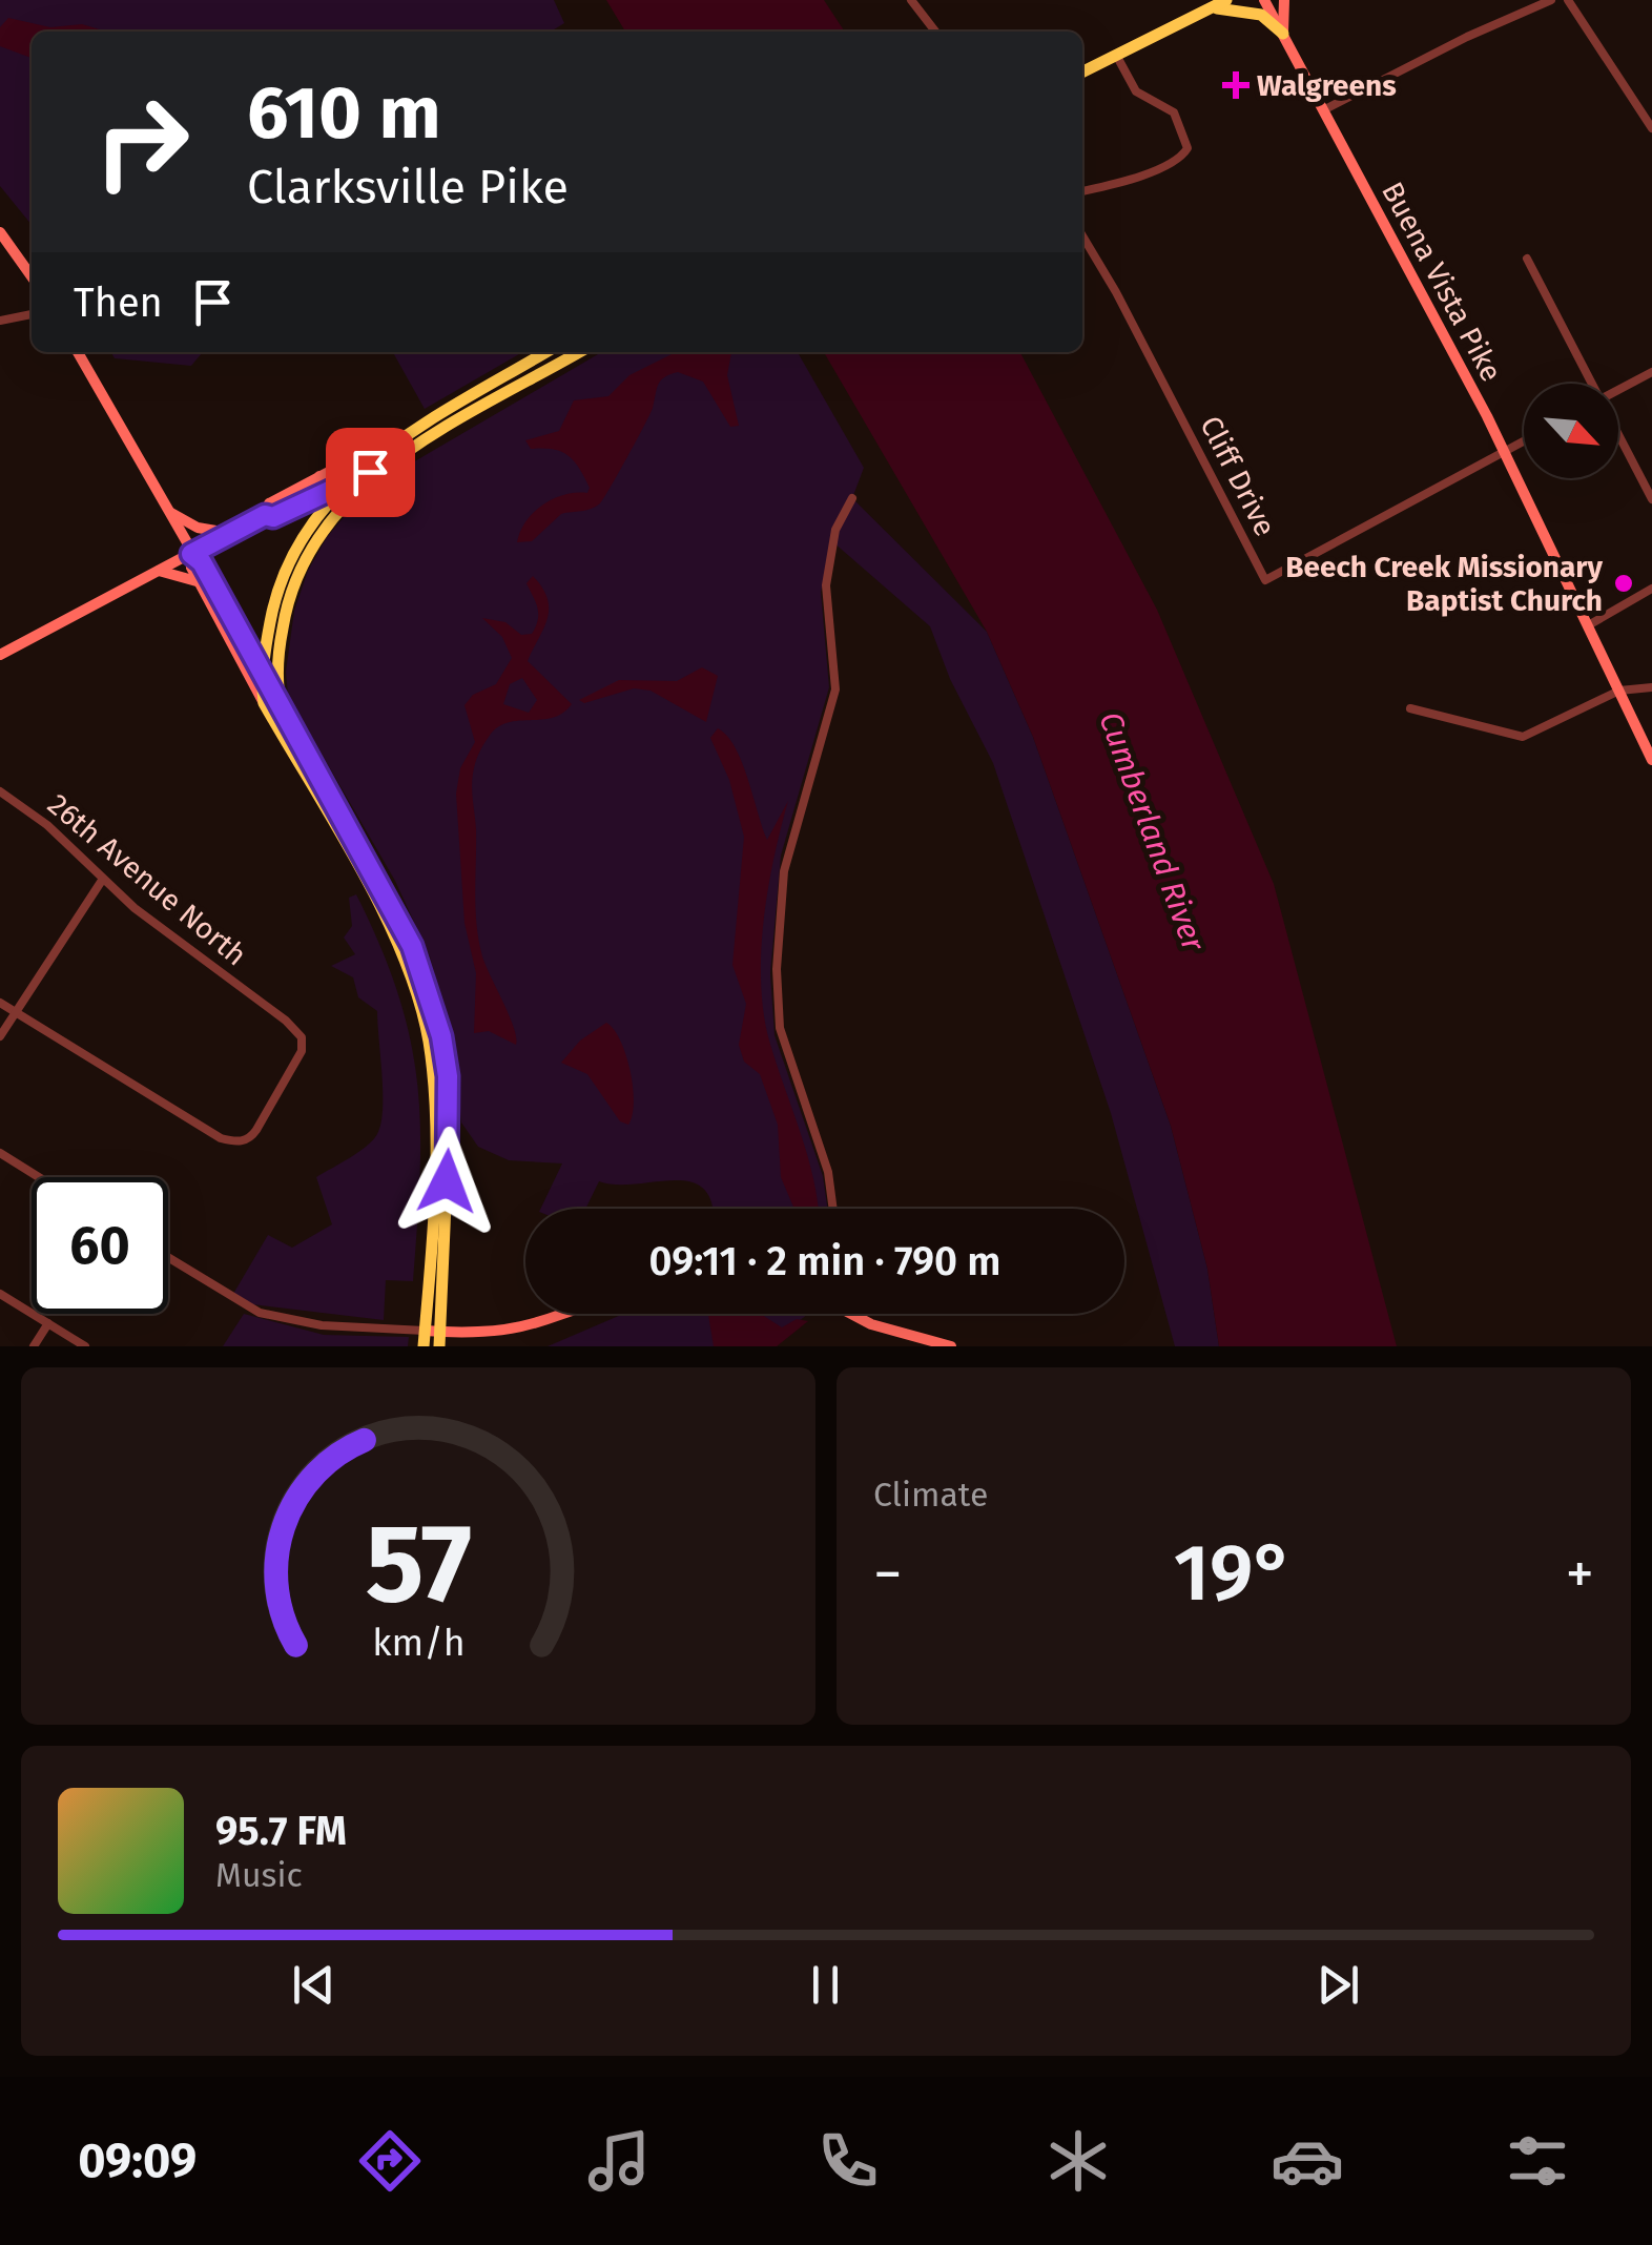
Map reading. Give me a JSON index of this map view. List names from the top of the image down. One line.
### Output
{"streets":{"main road":["Buena Vista Pike"],"street":["Cliff Drive","26th Avenue North"]},"crossings":[["Buena Vista Pike","Cliff Drive"]],"water":["Cumberland River"],"places":{"health":["Walgreens"],"other":["Beech Creek Missionary Baptist Church"]},"north":"bottom right","page":{"turn":["610 m","Clarksville Pike"],"then":"Then","limit":"60","trip":"09:11 · 2 min · 790 m","tile":"Climate","heat":["−","19°","+"],"song":["95.7 FM","Music"],"tabs":"09:09","gauge":["57","km/h"]}}
